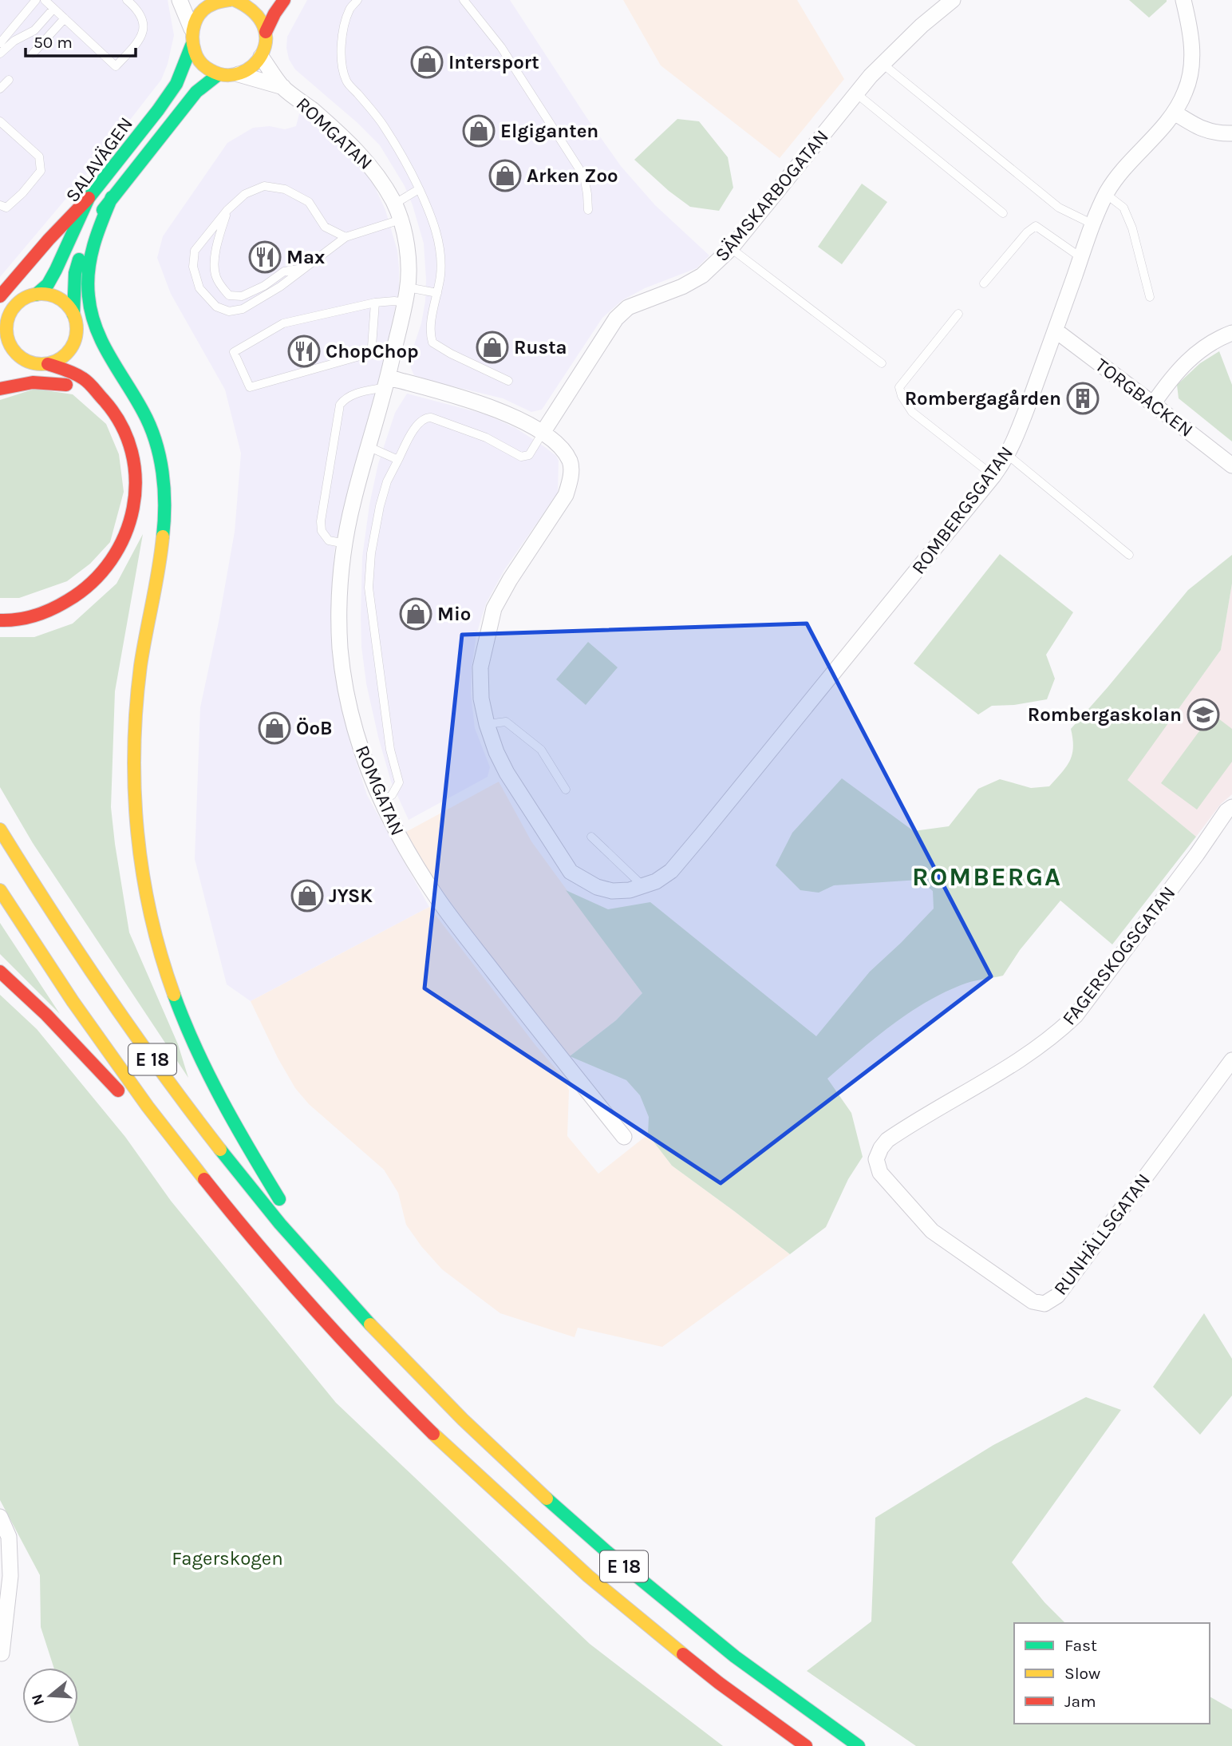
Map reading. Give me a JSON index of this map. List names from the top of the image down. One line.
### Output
{"streets":{"main road":["SALAVÄGEN","E 18"],"street":["ROMGATAN","SÄMSKARBOGATAN","TORGBACKEN","ROMBERGSGATAN","FAGERSKOGSGATAN","RUNHÄLLSGATAN"]},"crossings":[["ROMGATAN","SALAVÄGEN"],["TORGBACKEN","ROMBERGSGATAN"],["FAGERSKOGSGATAN","RUNHÄLLSGATAN"]],"districts":["ROMBERGA"],"parks":["Fagerskogen"],"places":{"shop":["Intersport","Elgiganten","Arken Zoo","Rusta","Mio","ÖoB","JYSK"],"restaurant":["Max","ChopChop"],"building":["Rombergagården"],"school or university":["Rombergaskolan"]},"legend":["Fast","Slow","Jam"],"scale_bar":"50 m","north":"left"}
